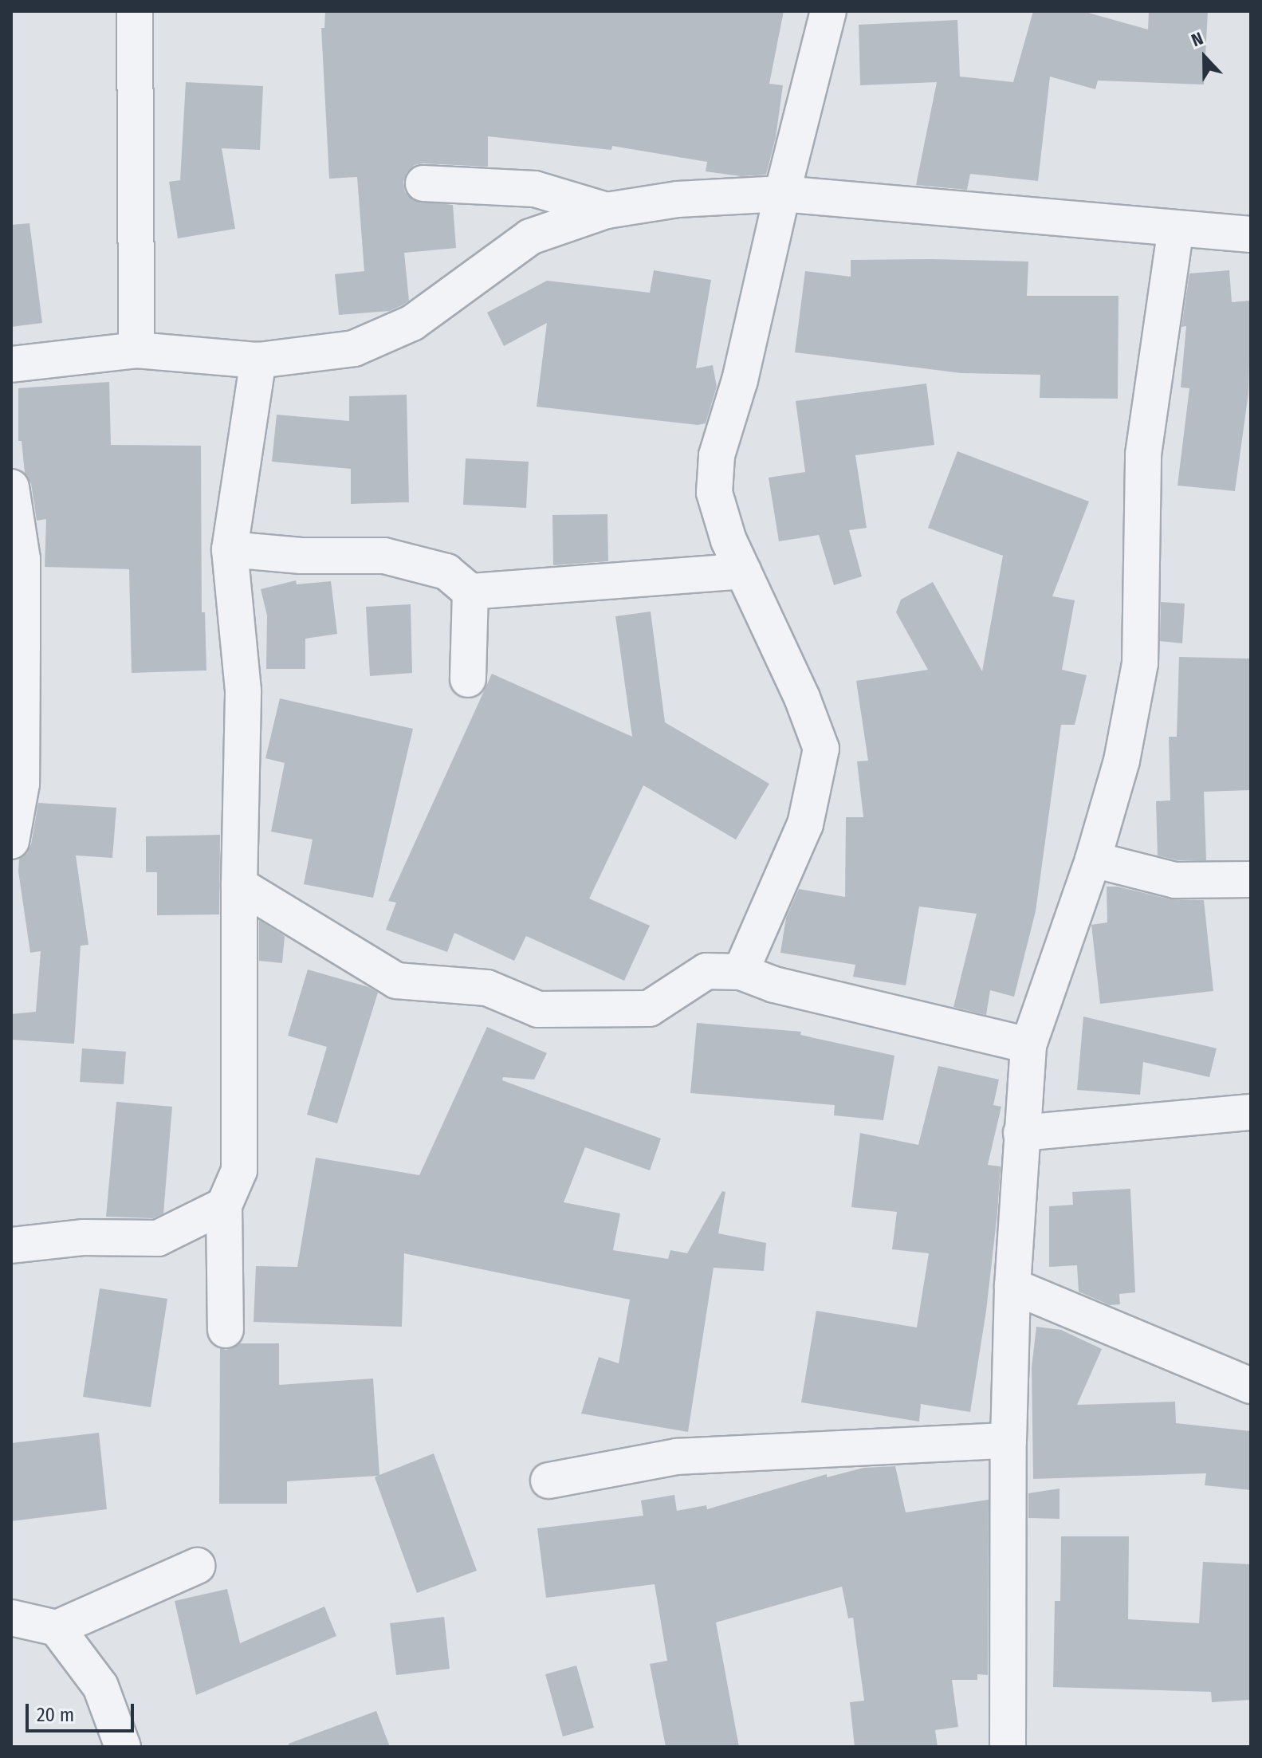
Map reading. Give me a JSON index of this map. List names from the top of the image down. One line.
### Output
{"scale_bar":"20 m","north":"top"}
